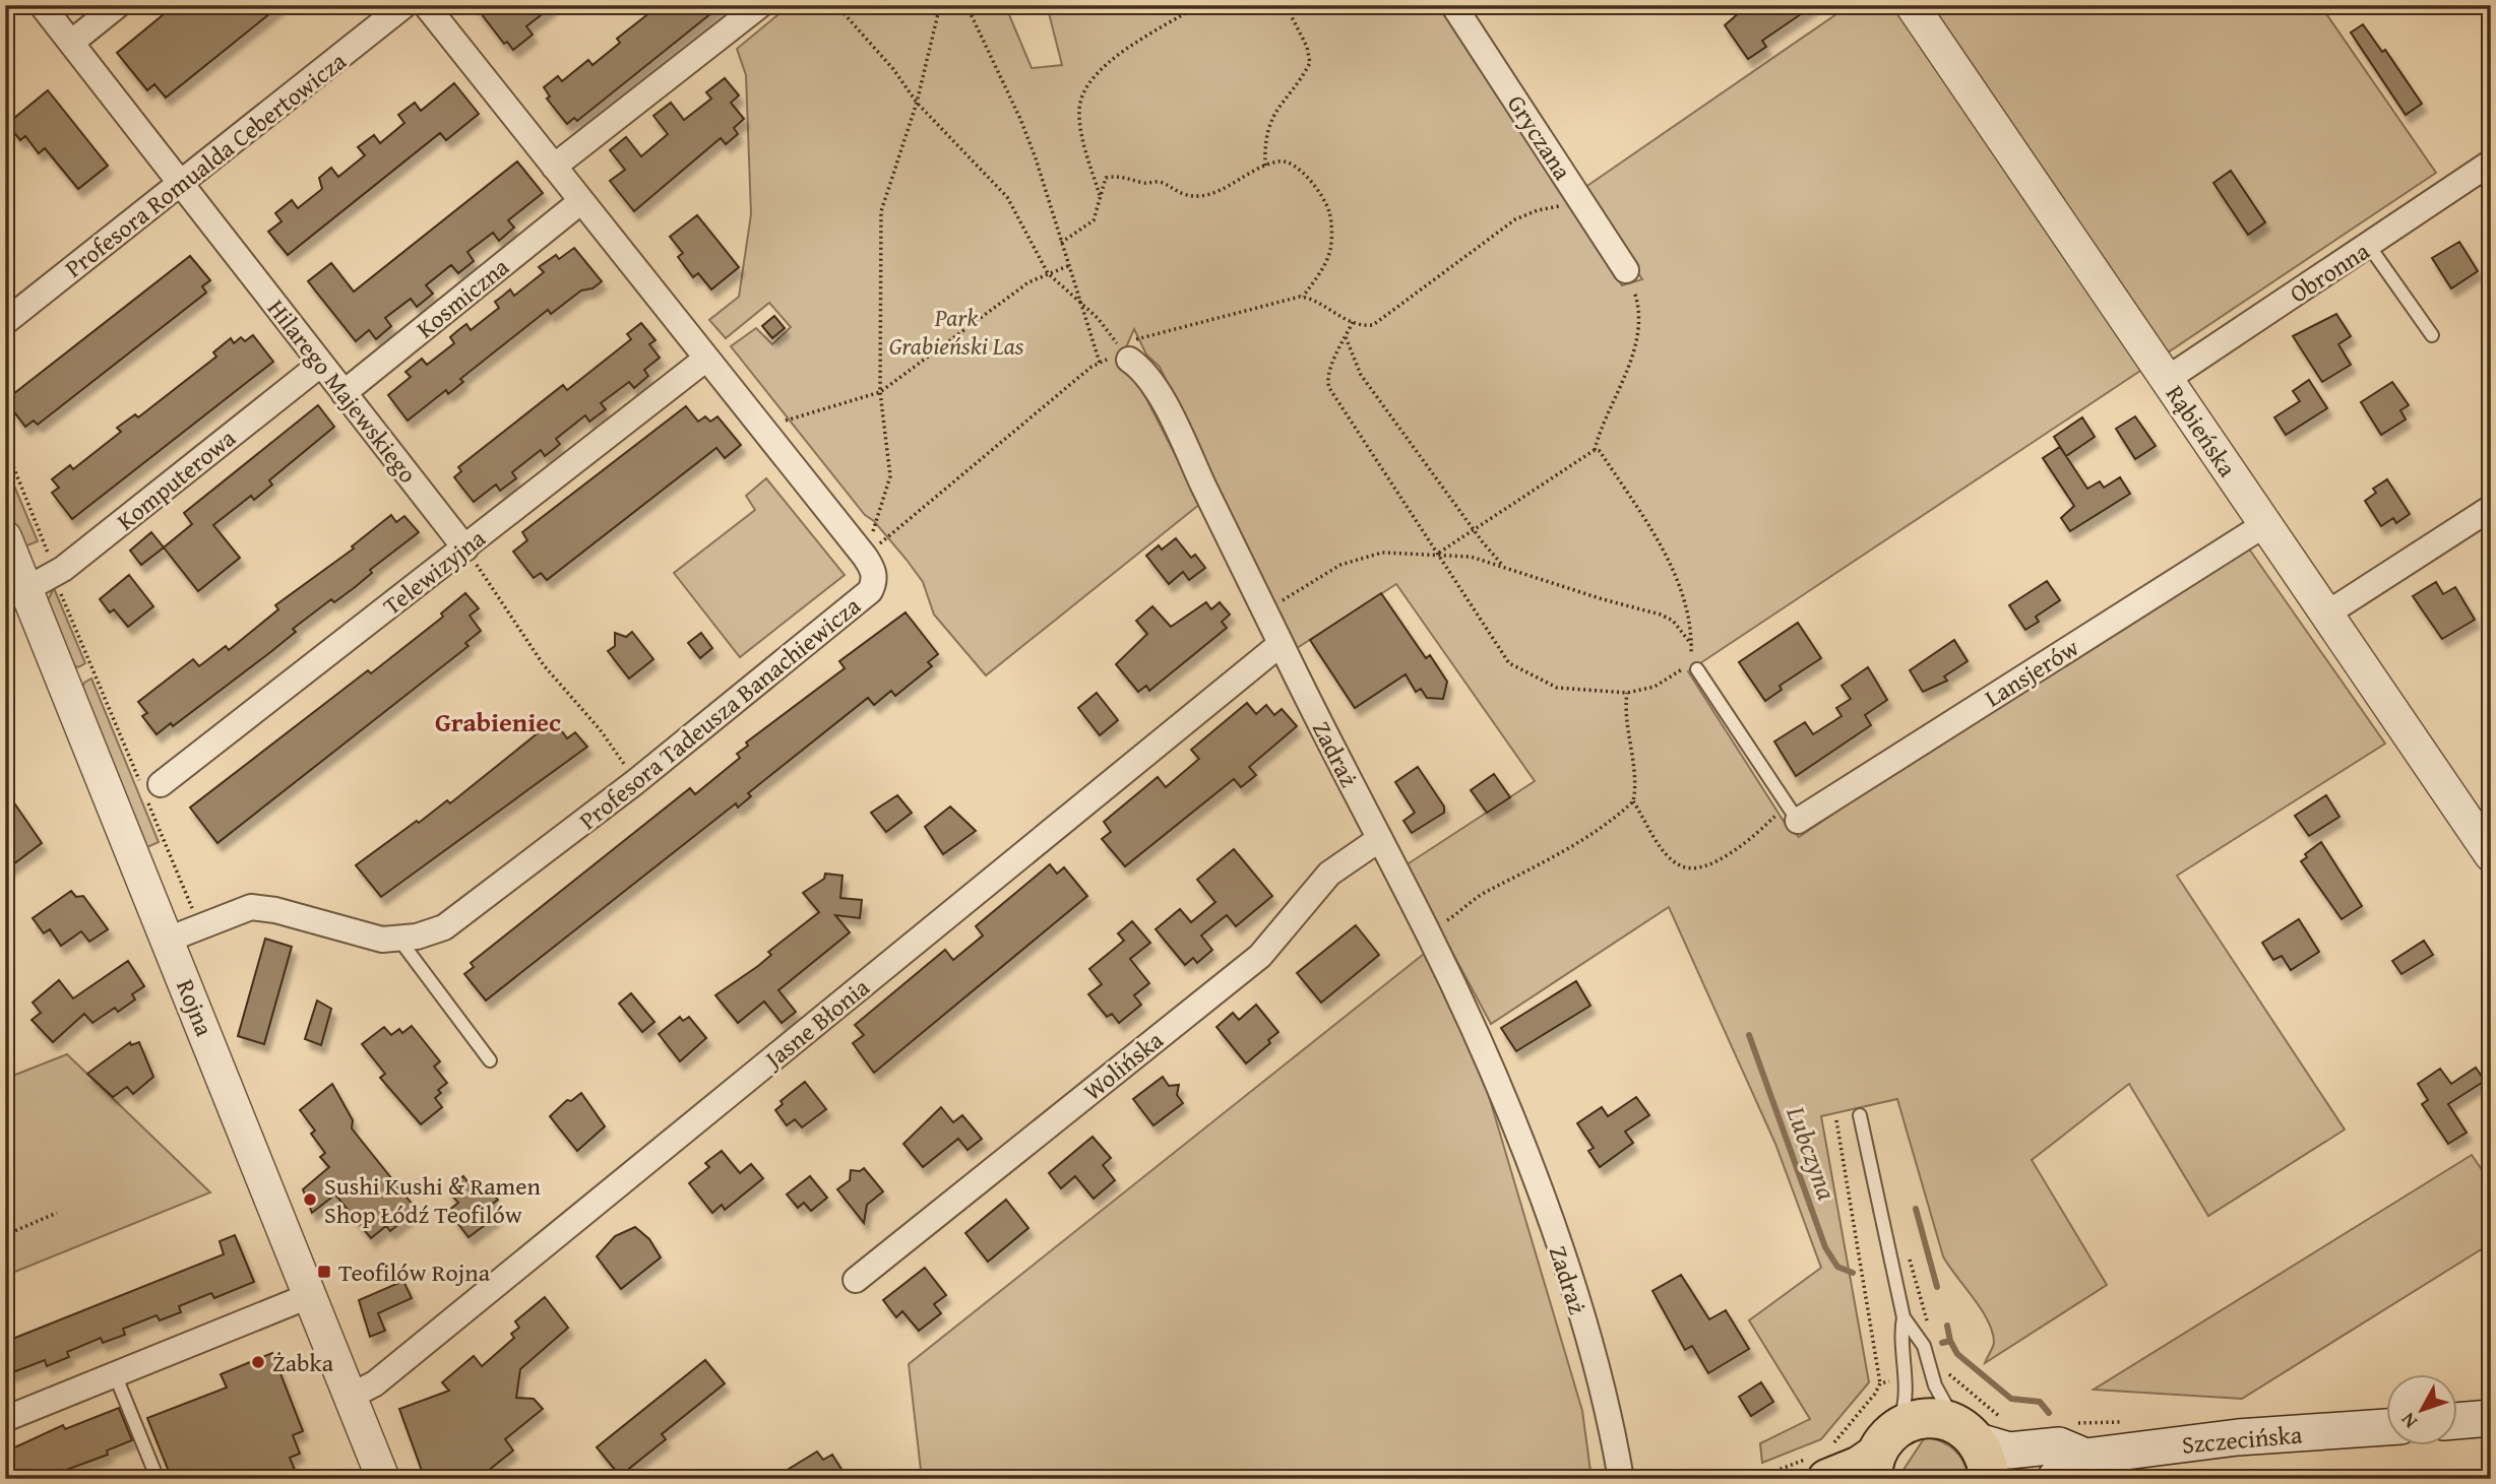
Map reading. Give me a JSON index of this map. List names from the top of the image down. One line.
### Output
{"streets":{"main road":["Szczecińska"],"street":["Gryczana","Profesora Romualda Cebertowicza","Obronna","Kosmiczna","Hilarego Majewskiego","Rąbieńska","Komputerowa","Telewizyjna","Lansjerów","Profesora Tadeusza Banachiewicza","Zadraż","Rojna","Jasne Błonia","Wolińska"]},"crossings":[["Profesora Romualda Cebertowicza","Hilarego Majewskiego"],["Obronna","Rąbieńska"],["Kosmiczna","Hilarego Majewskiego"],["Kosmiczna","Profesora Tadeusza Banachiewicza"],["Hilarego Majewskiego","Komputerowa"],["Hilarego Majewskiego","Telewizyjna"],["Rąbieńska","Lansjerów"],["Komputerowa","Rojna"],["Telewizyjna","Profesora Tadeusza Banachiewicza"],["Profesora Tadeusza Banachiewicza","Rojna"],["Zadraż","Jasne Błonia"],["Zadraż","Wolińska"],["Rojna","Jasne Błonia"]],"districts":["Grabieniec"],"water":["Lubczyna"],"parks":["Park Grabieński Las"],"places":{"other":["Sushi Kushi & Ramen Shop Łódź Teofilów","Żabka"],"transit":["Teofilów Rojna"]},"north":"bottom left"}
